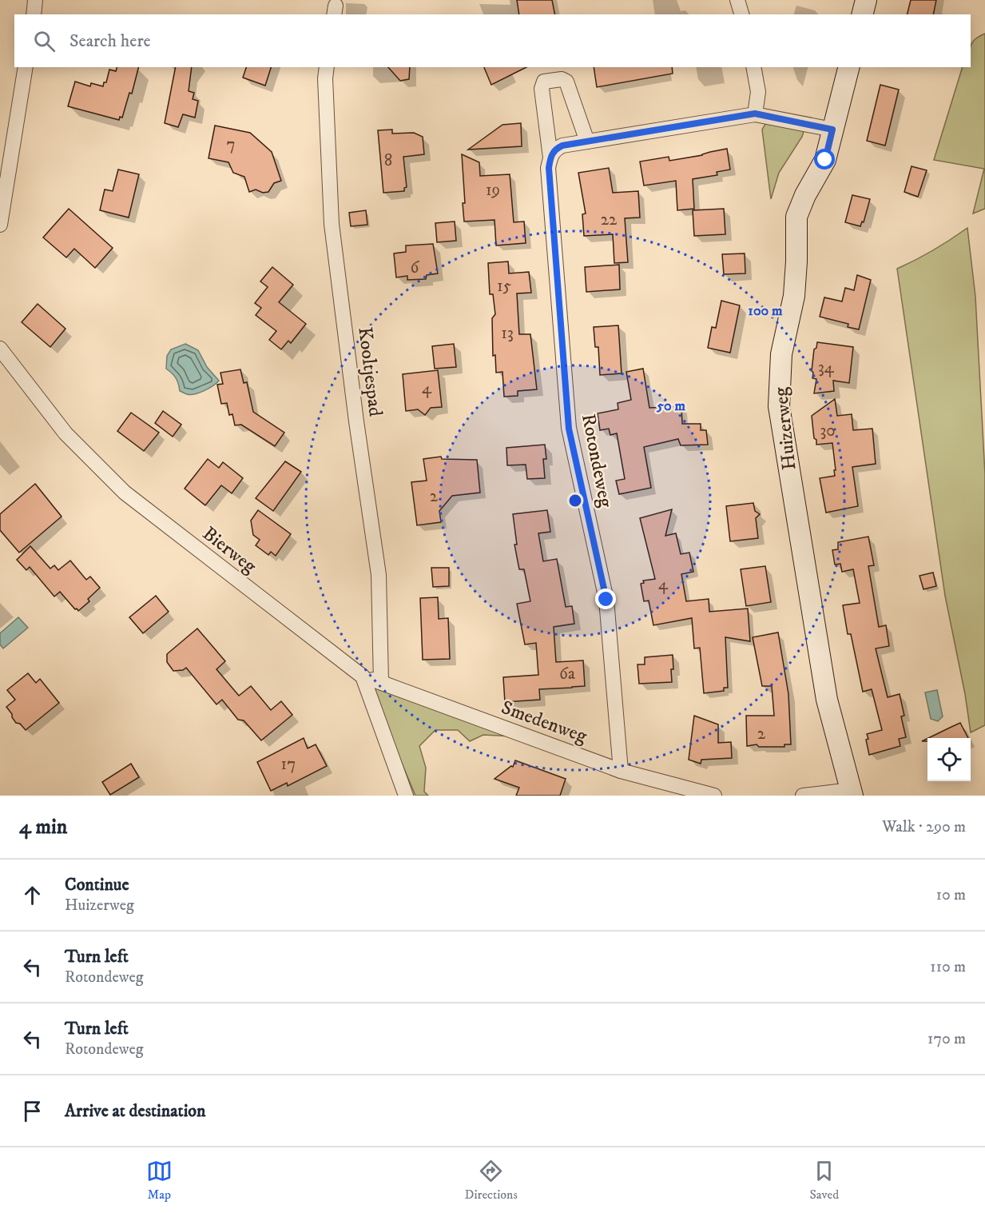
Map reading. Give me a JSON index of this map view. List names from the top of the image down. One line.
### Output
{"streets":{"main road":["Huizerweg"],"street":["Kooltjespad","Rotondeweg","Bierweg","Smedenweg"]},"crossings":[["Kooltjespad","Smedenweg"],["Rotondeweg","Smedenweg"],["Bierweg","Smedenweg"]],"house_numbers":["7","8","19","22","6","15","13","34","4","30","2","4","6a","2","17"],"page":{"search":"Search here","heading":["4 min","Walk · 290 m"],"list":[["Continue","Huizerweg","10 m"],["Turn left","Rotondeweg","110 m"],["Turn left","Rotondeweg","170 m"],"Arrive at destination"],"nav":["Map","Directions","Saved"]},"rings":["100 m","50 m"]}
